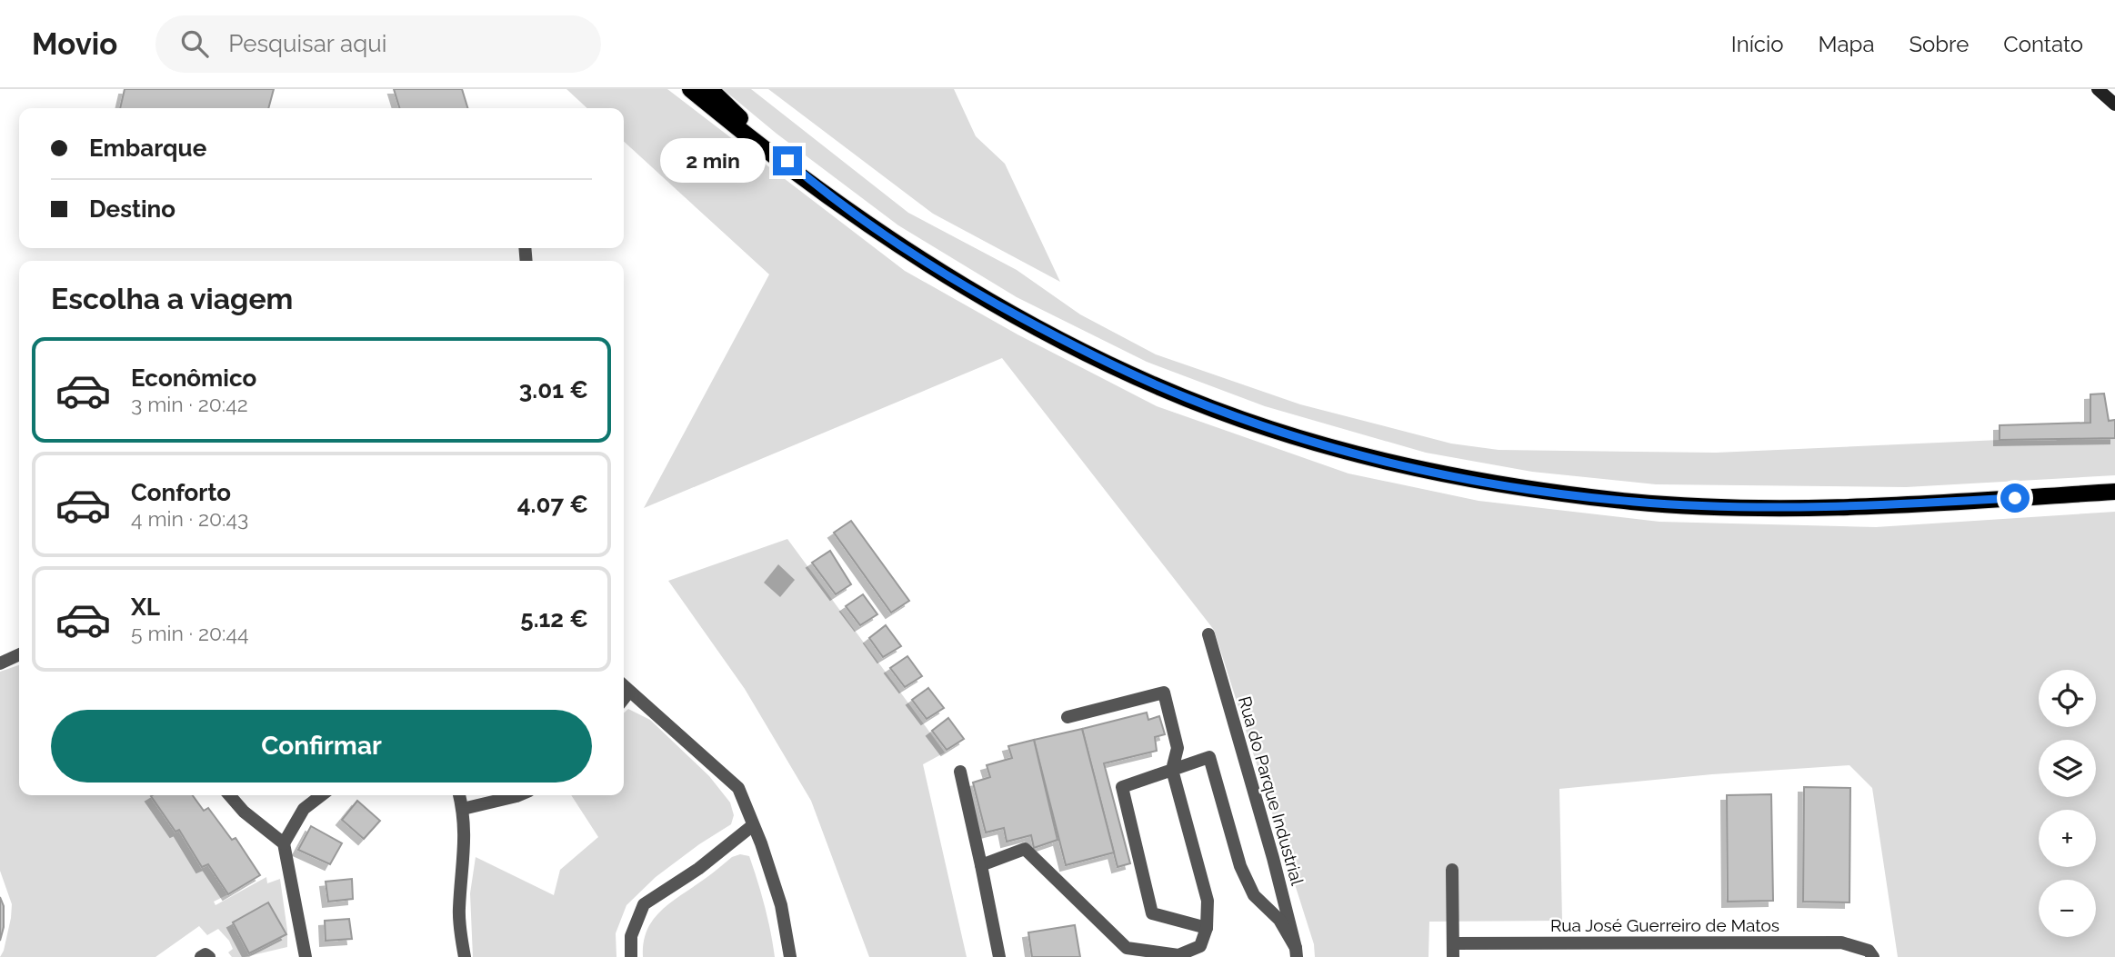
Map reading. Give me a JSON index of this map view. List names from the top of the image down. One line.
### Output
{"streets":{"street":["Rua do Parque Industrial","Rua José Guerreiro de Matos"]},"page":{"header":"Movio","search":"Pesquisar aqui","nav":["Início","Mapa","Sobre","Contato"],"banner":["Embarque","Destino"],"bubble":"2 min","heading":"Escolha a viagem","list":[{"name":"Econômico","note":"3 min · 20:42","value":"3.01 €"},{"name":"Conforto","note":"4 min · 20:43","value":"4.07 €"},{"name":"XL","note":"5 min · 20:44","value":"5.12 €"}],"map_buttons":["+","−"],"buttons":"Confirmar"}}
